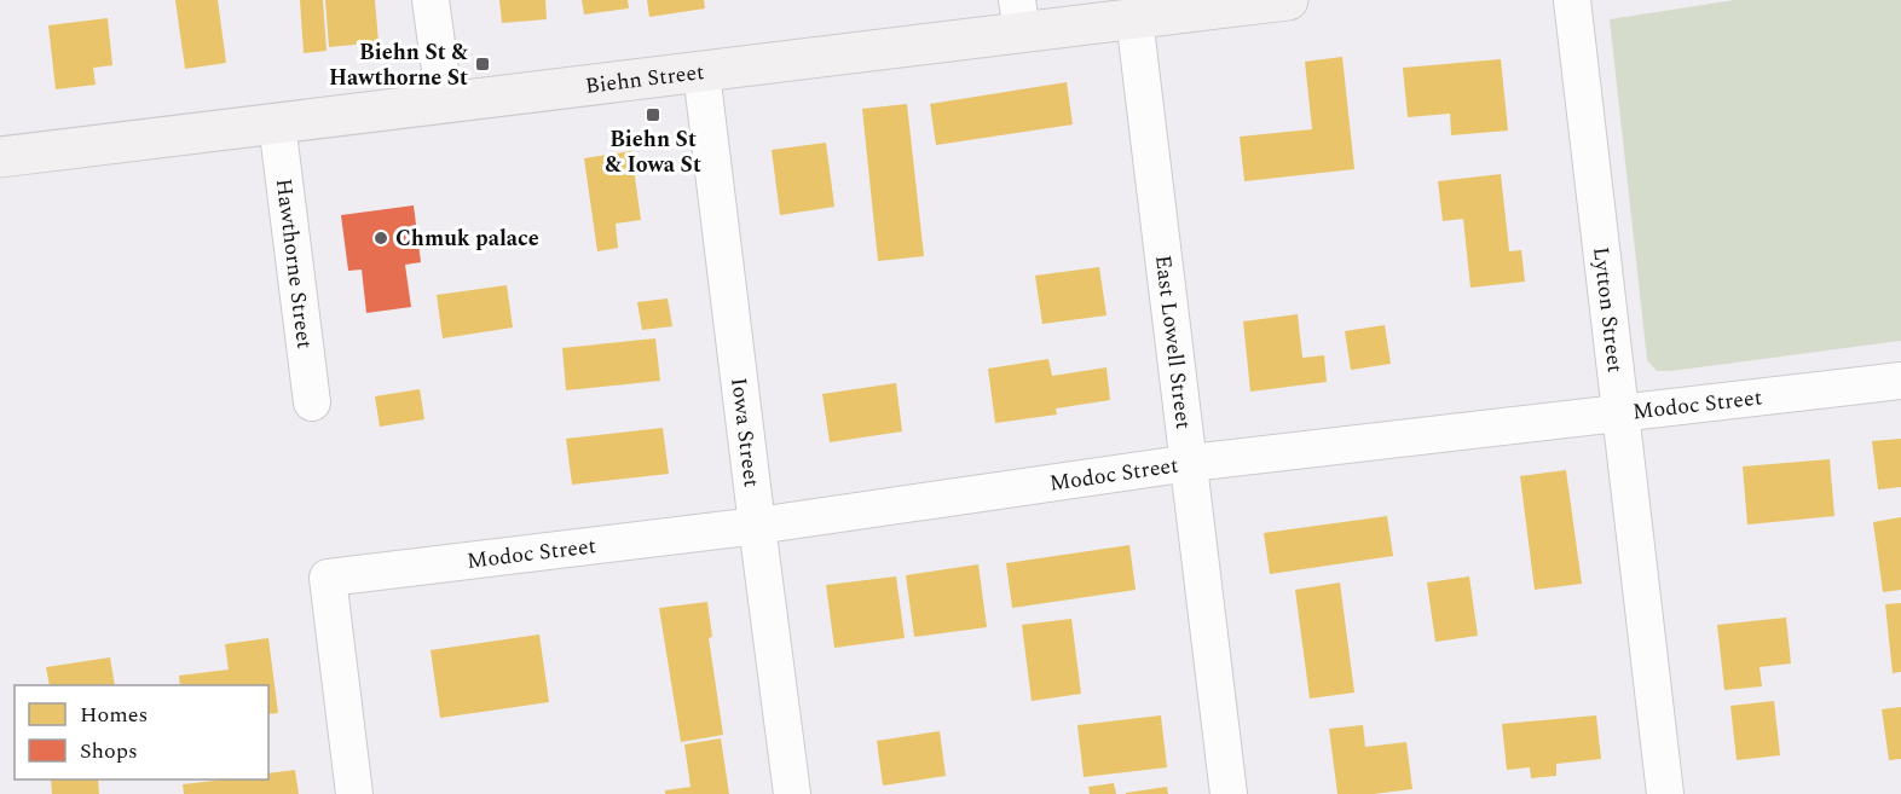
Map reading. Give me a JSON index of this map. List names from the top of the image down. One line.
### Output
{"streets":{"street":["Biehn Street","Hawthorne Street","Lytton Street","East Lowell Street","Modoc Street","Iowa Street"]},"crossings":[["Biehn Street","Hawthorne Street"],["Biehn Street","East Lowell Street"],["Biehn Street","Iowa Street"],["Lytton Street","Modoc Street"],["East Lowell Street","Modoc Street"],["Modoc Street","Iowa Street"]],"places":{"transit":["Biehn St & Hawthorne St","Biehn St & Iowa St"],"other":["Chmuk palace"]},"legend":["Homes","Shops"]}
